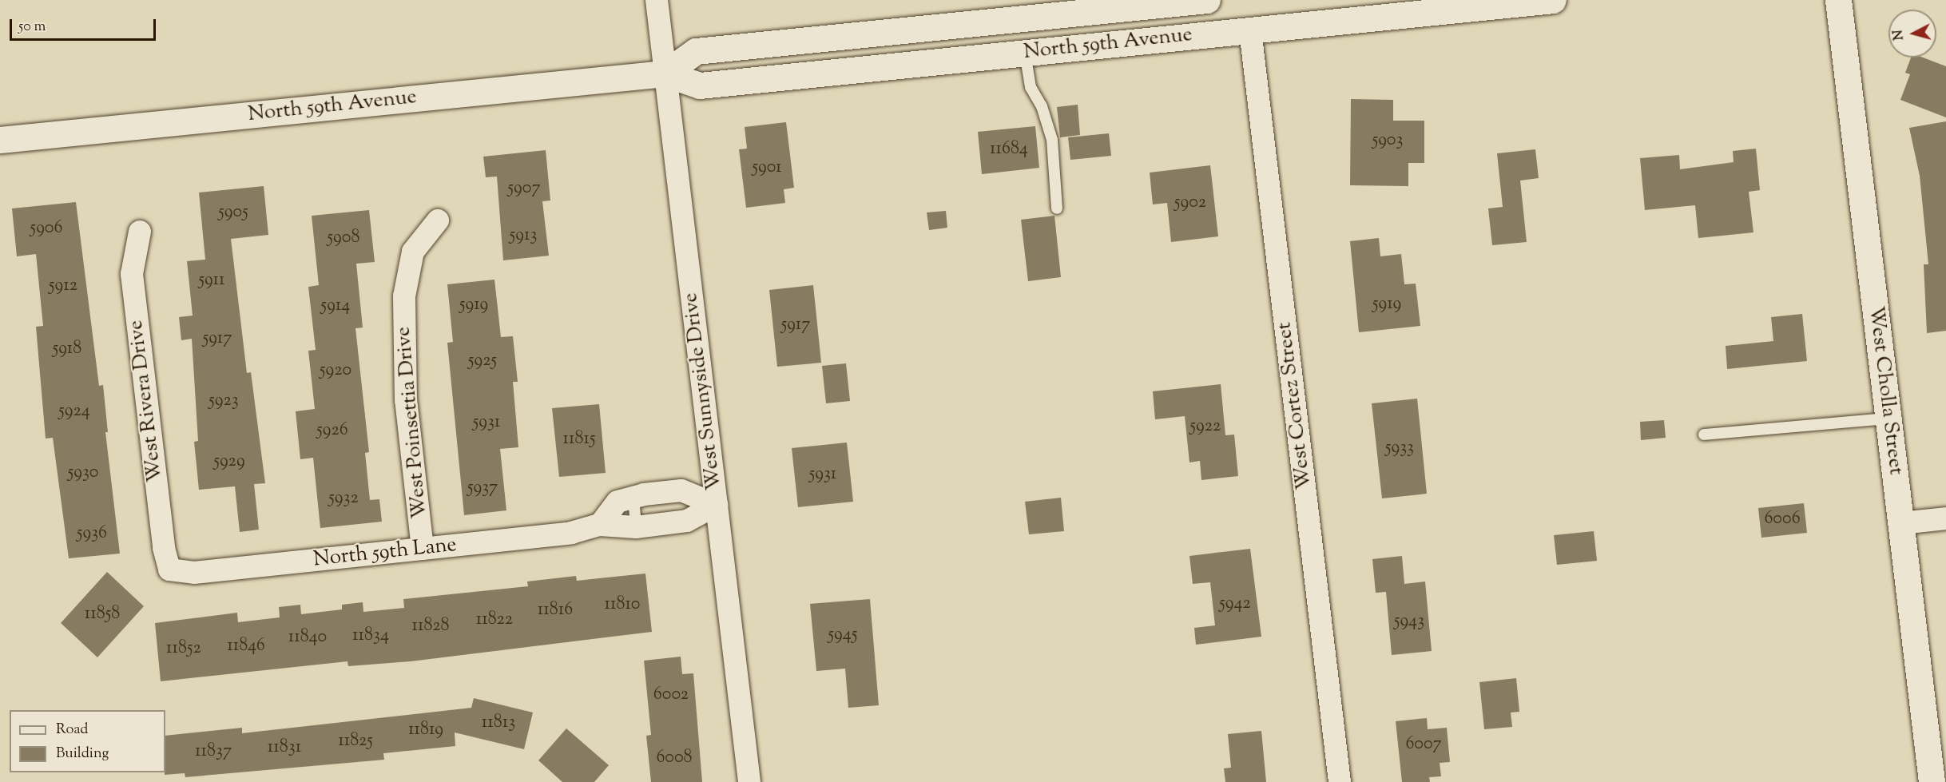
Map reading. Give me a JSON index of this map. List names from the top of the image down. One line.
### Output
{"streets":{"main road":["North 59th Avenue","West Cholla Street"],"street":["West Sunnyside Drive","West Rivera Drive","West Cortez Street","West Poinsettia Drive","North 59th Lane"]},"crossings":[["North 59th Avenue","West Sunnyside Drive"],["North 59th Avenue","West Cortez Street"],["West Sunnyside Drive","North 59th Lane"],["West Rivera Drive","North 59th Lane"],["West Poinsettia Drive","North 59th Lane"]],"house_numbers":["5903","11684","5901","5907","5902","5905","5906","5913","5908","5911","5912","5919","5919","5914","5917","5917","5918","5925","5920","5923","5924","5931","5922","5926","11815","5933","5929","5930","5931","5937","5932","6006","5936","5942","11810","11816","11858","11822","5943","11828","5945","11834","11840","11846","11852","6002","11813","11819","11825","6007","11831","11837","6008"],"legend":["Road","Building"],"scale_bar":"50 m","north":"left"}
